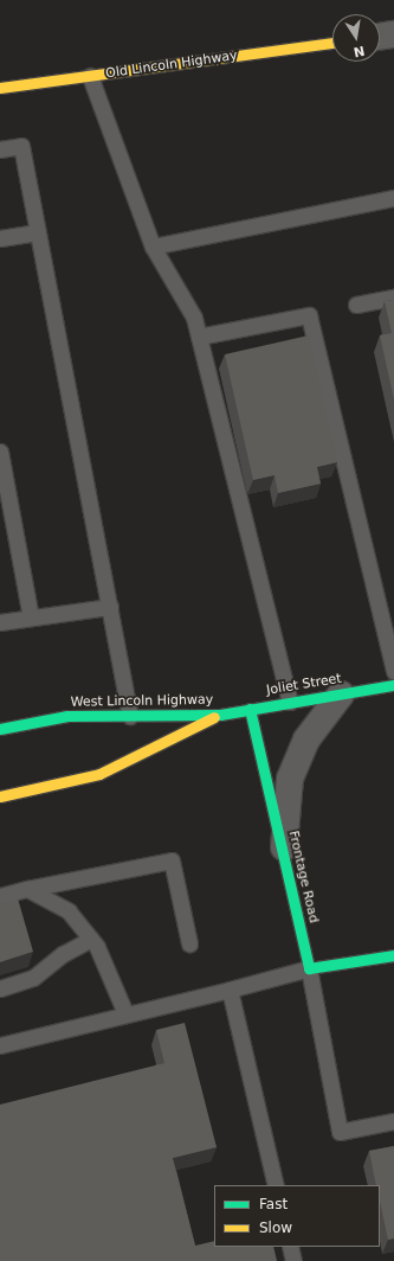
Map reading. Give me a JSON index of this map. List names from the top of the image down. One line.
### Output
{"streets":{"street":["Old Lincoln Highway","Joliet Street","West Lincoln Highway","Frontage Road"]},"crossings":[["Joliet Street","West Lincoln Highway"],["Joliet Street","Frontage Road"]],"legend":["Fast","Slow"],"north":"bottom"}
